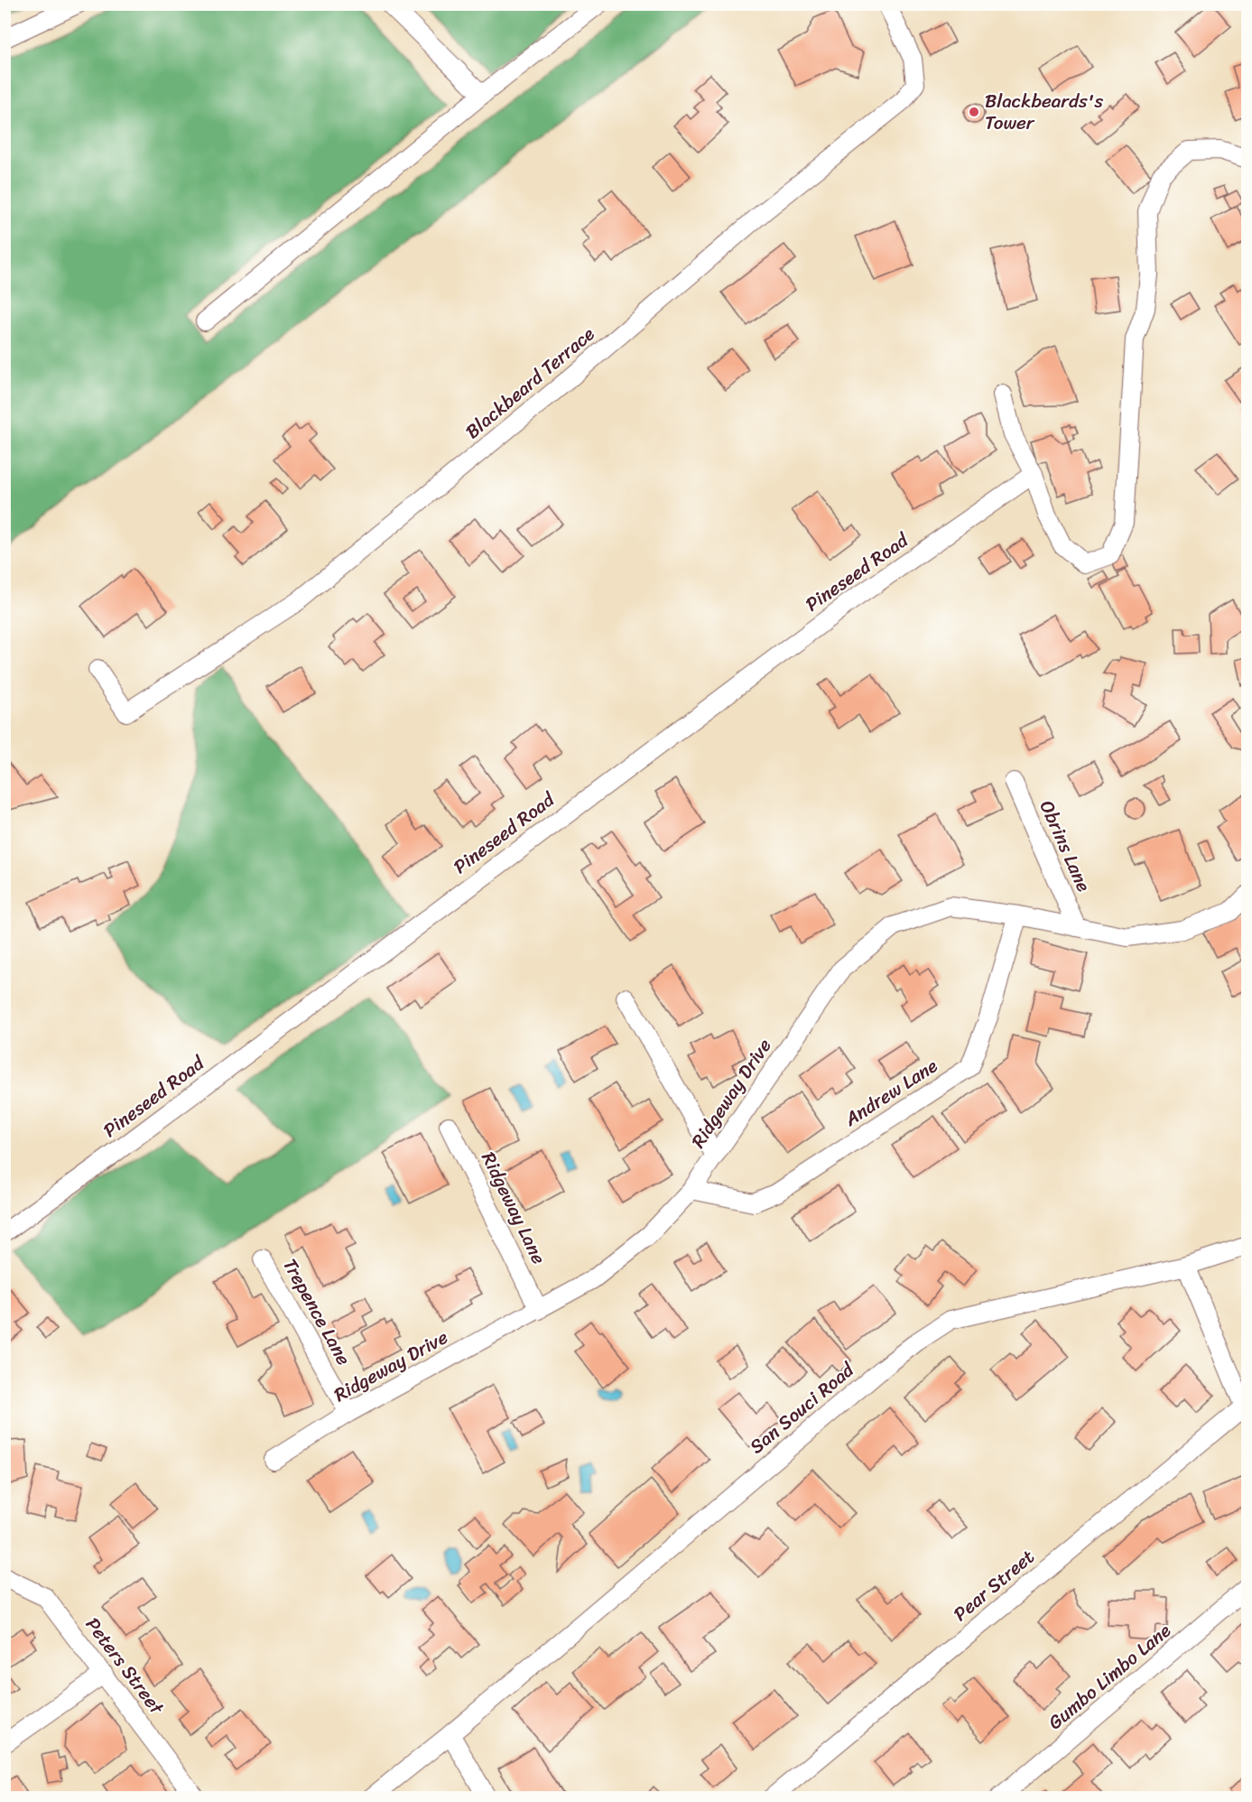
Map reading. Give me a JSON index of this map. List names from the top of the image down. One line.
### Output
{"streets":{"street":["Blackbeard Terrace","Pineseed Road","Obrins Lane","Andrew Lane","Ridgeway Drive","Ridgeway Lane","Trepence Lane","San Souci Road","Pear Street","Peters Street","Gumbo Limbo Lane"]},"crossings":[["Obrins Lane","Ridgeway Drive"],["Andrew Lane","Ridgeway Drive"],["Ridgeway Drive","Ridgeway Lane"],["Ridgeway Drive","Trepence Lane"]],"places":["Blackbeards's Tower"]}
